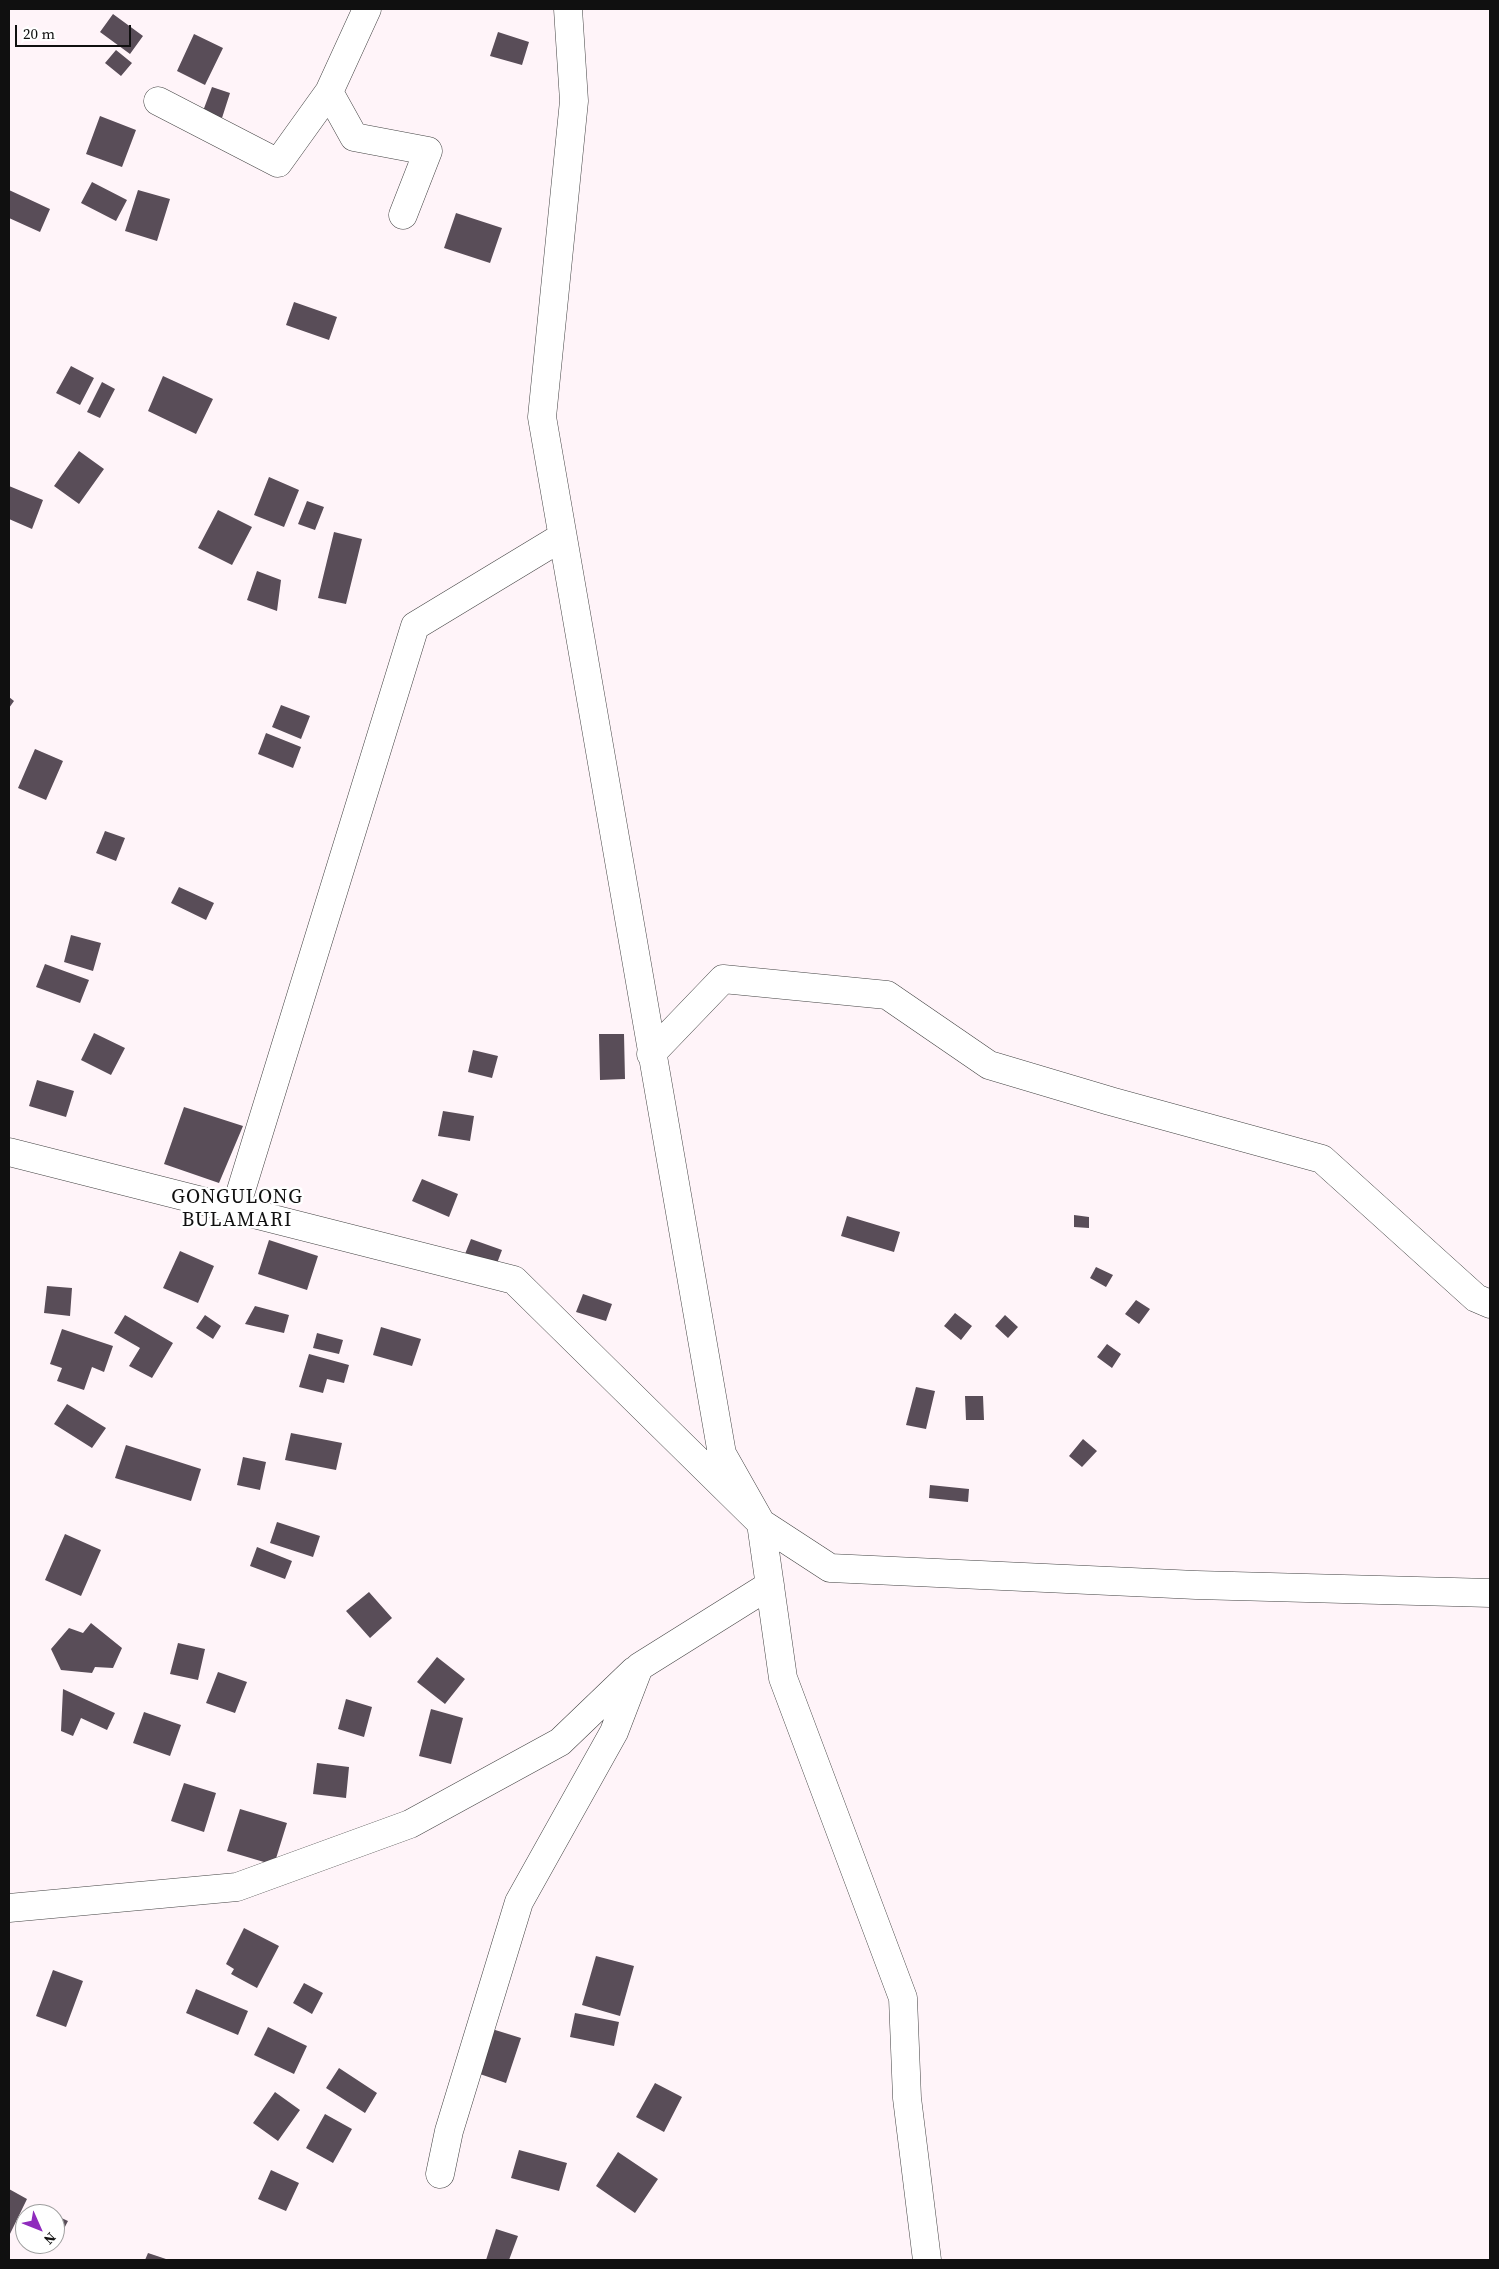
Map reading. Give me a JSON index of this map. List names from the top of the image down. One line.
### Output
{"districts":["GONGULONG BULAMARI"],"scale_bar":"20 m","north":"bottom right"}
